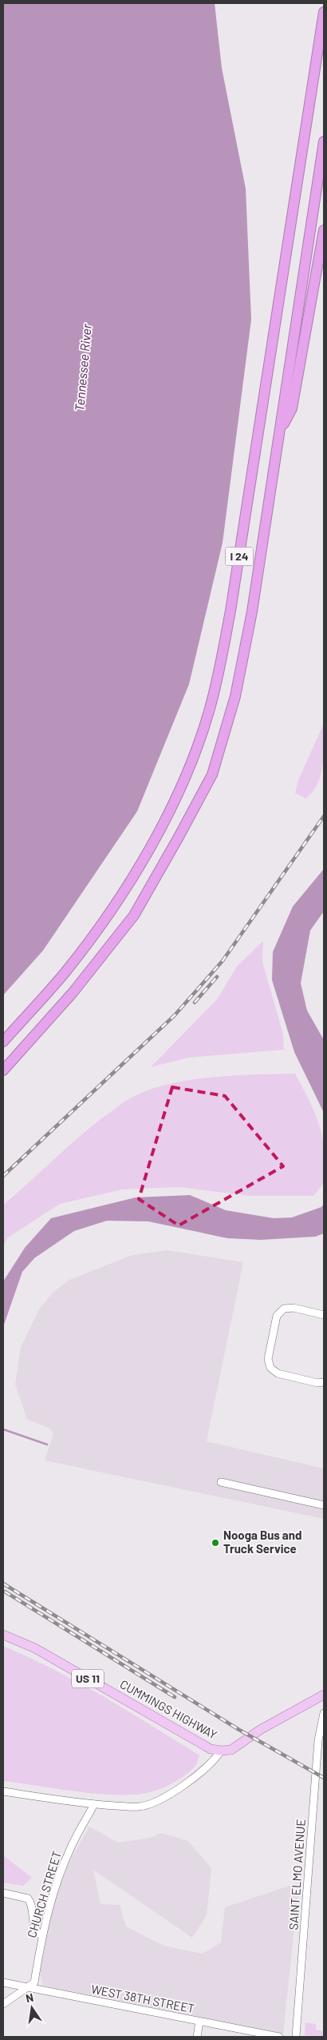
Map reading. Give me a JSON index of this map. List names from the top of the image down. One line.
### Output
{"streets":{"highway":["I 24"],"main road":["US 11","CUMMINGS HIGHWAY"],"street":["SAINT ELMO AVENUE","CHURCH STREET","WEST 38TH STREET"]},"crossings":[["CHURCH STREET","WEST 38TH STREET"]],"water":["Tennessee River"],"places":["Nooga Bus and Truck Service"],"north":"top"}
